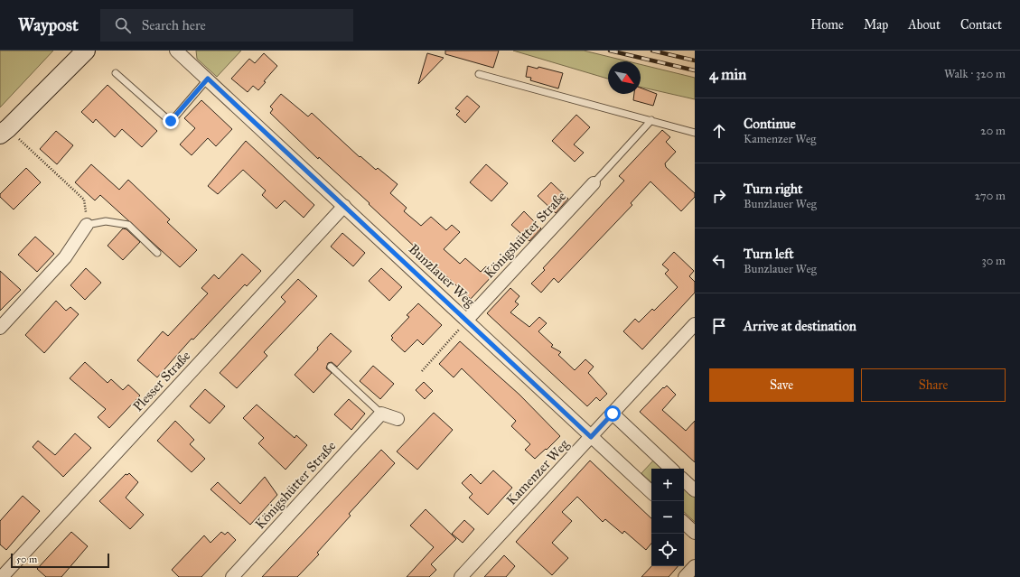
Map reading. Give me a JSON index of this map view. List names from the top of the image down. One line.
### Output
{"streets":{"street":["Königshütter Straße","Bunzlauer Weg","Plesser Straße","Kamenzer Weg"]},"crossings":[["Königshütter Straße","Bunzlauer Weg"],["Bunzlauer Weg","Plesser Straße"],["Bunzlauer Weg","Kamenzer Weg"]],"scale_bar":"50 m","north":"bottom right","page":{"header":"Waypost","search":"Search here","nav":["Home","Map","About","Contact"],"heading":["4 min","Walk · 320 m"],"list":[["Continue","Kamenzer Weg","20 m"],["Turn right","Bunzlauer Weg","270 m"],["Turn left","Bunzlauer Weg","30 m"],"Arrive at destination"],"buttons":["Save","Share"],"map_buttons":["+","−"],"scale":"50 m"}}
